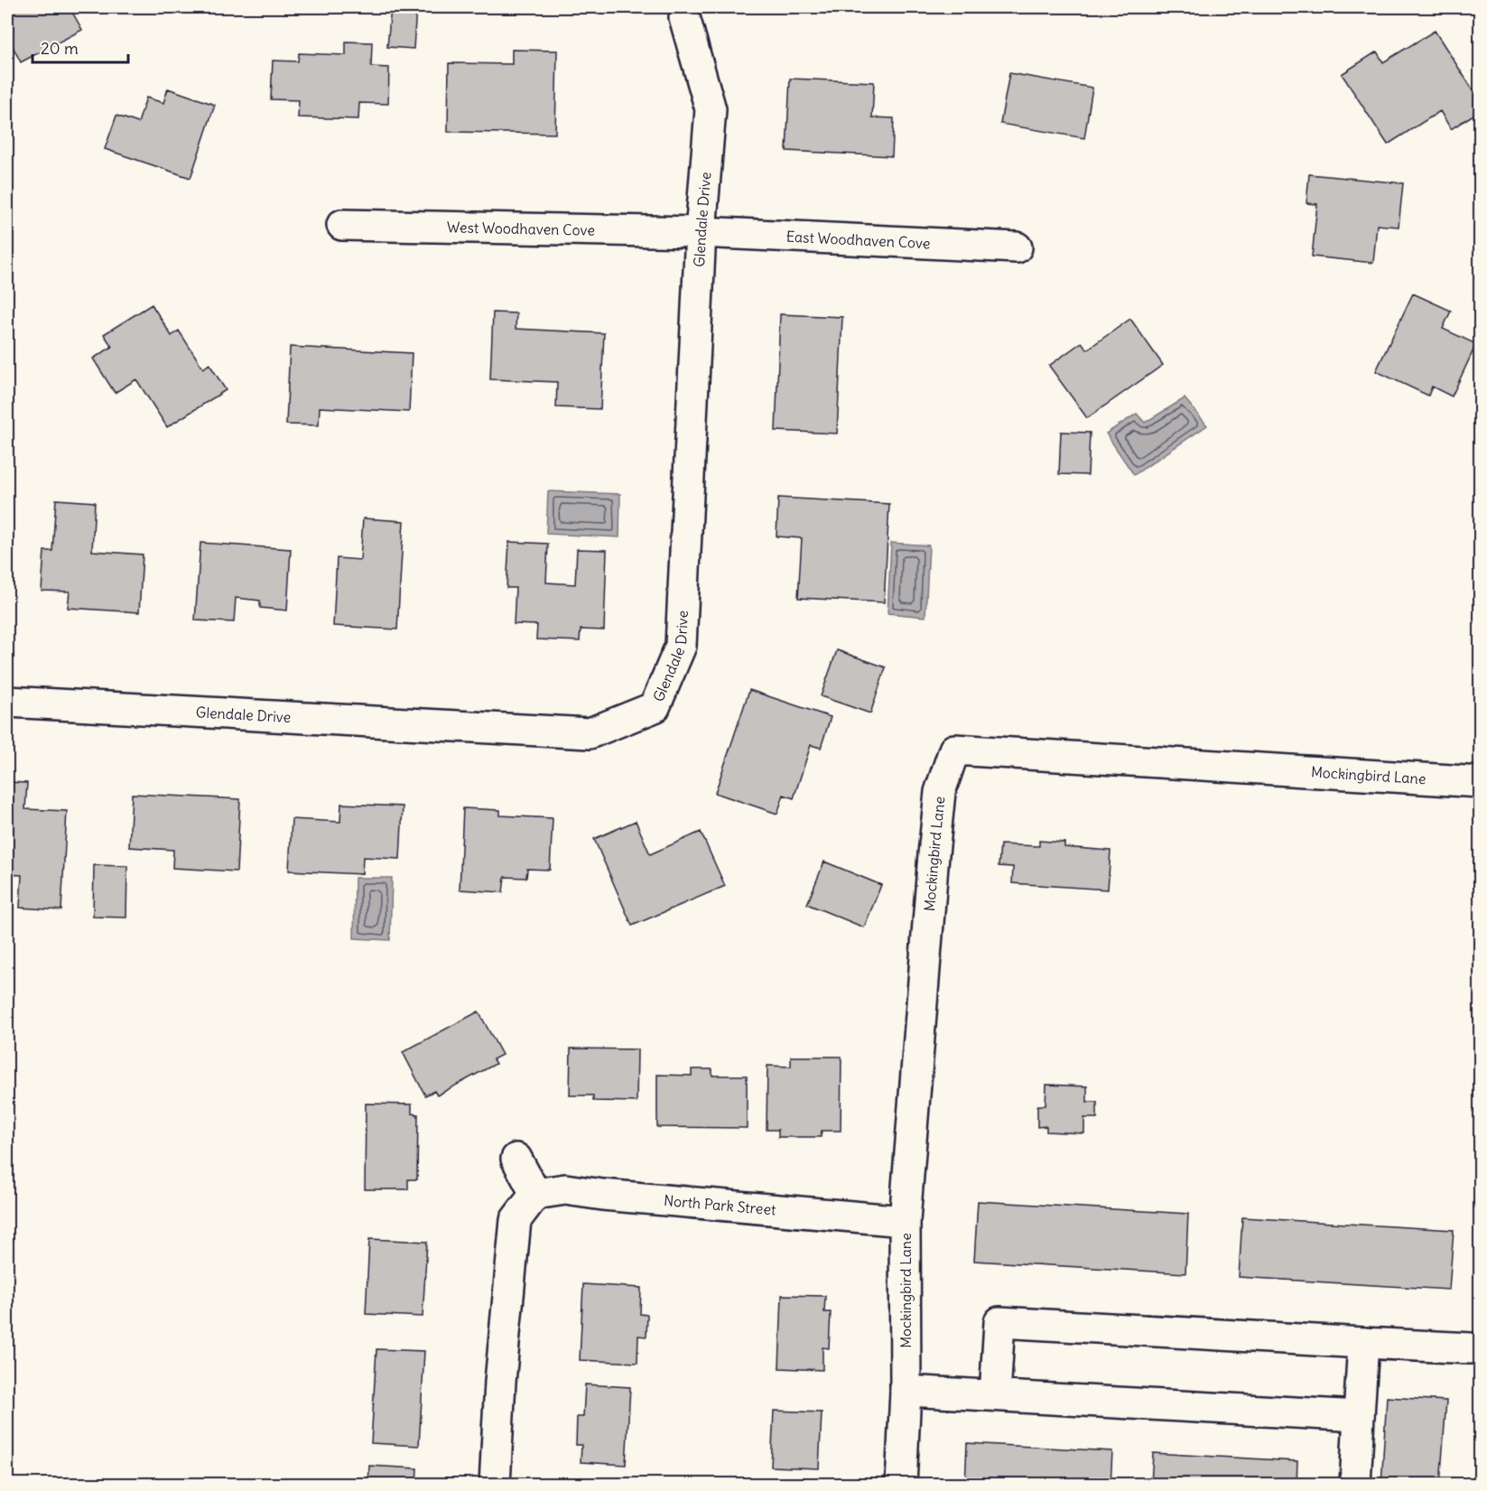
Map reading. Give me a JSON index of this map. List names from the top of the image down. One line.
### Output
{"streets":{"street":["Glendale Drive","West Woodhaven Cove","East Woodhaven Cove","Mockingbird Lane","North Park Street"]},"crossings":[["Glendale Drive","West Woodhaven Cove"],["Glendale Drive","East Woodhaven Cove"],["West Woodhaven Cove","East Woodhaven Cove"],["Mockingbird Lane","North Park Street"]],"scale_bar":"20 m"}
